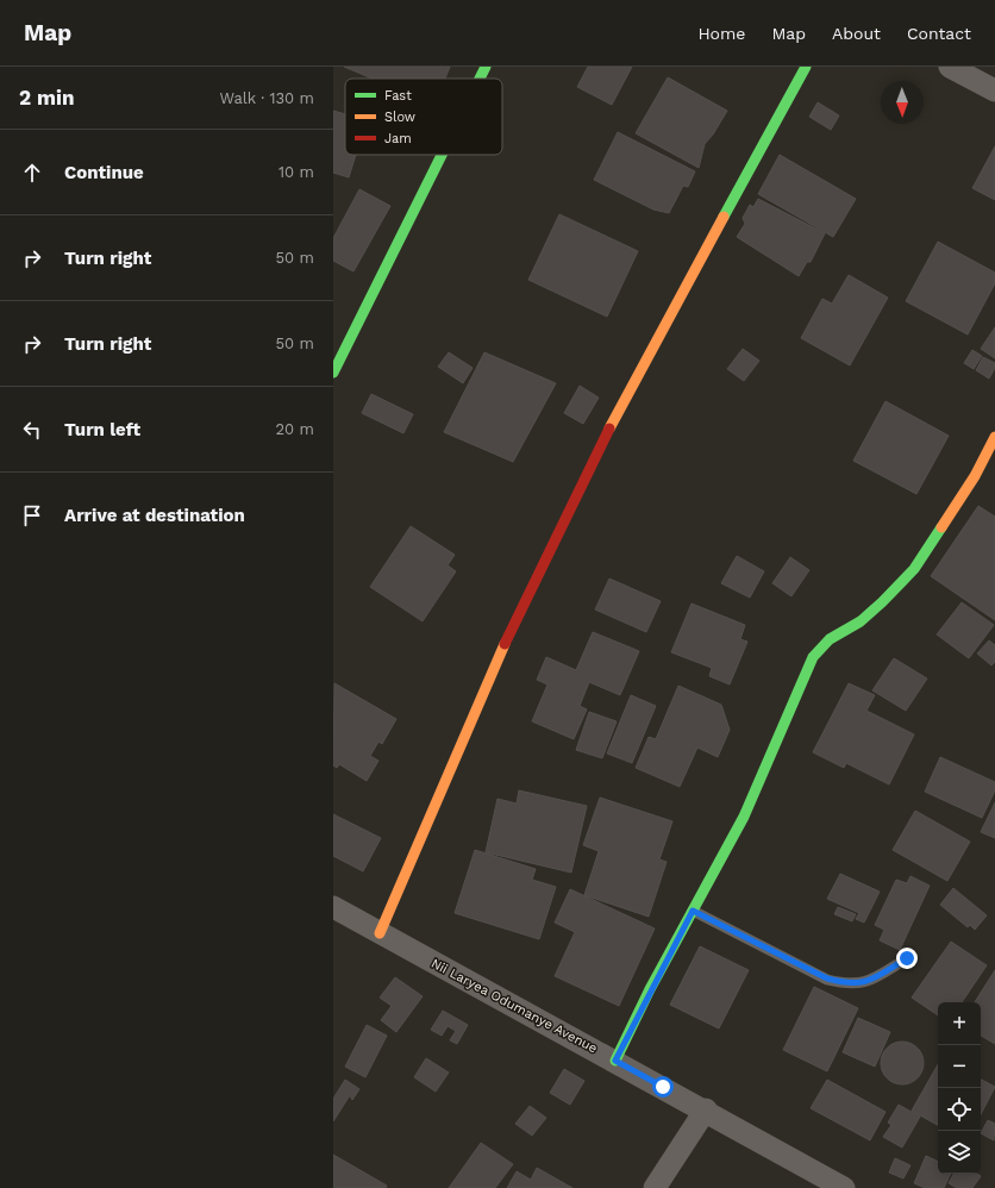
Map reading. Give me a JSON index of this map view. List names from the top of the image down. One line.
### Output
{"streets":{"street":["Nii Laryea Odumanye Avenue"]},"legend":["Fast","Slow","Jam"],"north":"bottom","page":{"header":"Map","nav":["Home","Map","About","Contact"],"heading":["2 min","Walk · 130 m"],"list":[["Continue","10 m"],["Turn right","50 m"],["Turn right","50 m"],["Turn left","20 m"],"Arrive at destination"],"map_buttons":["+","−"]}}
